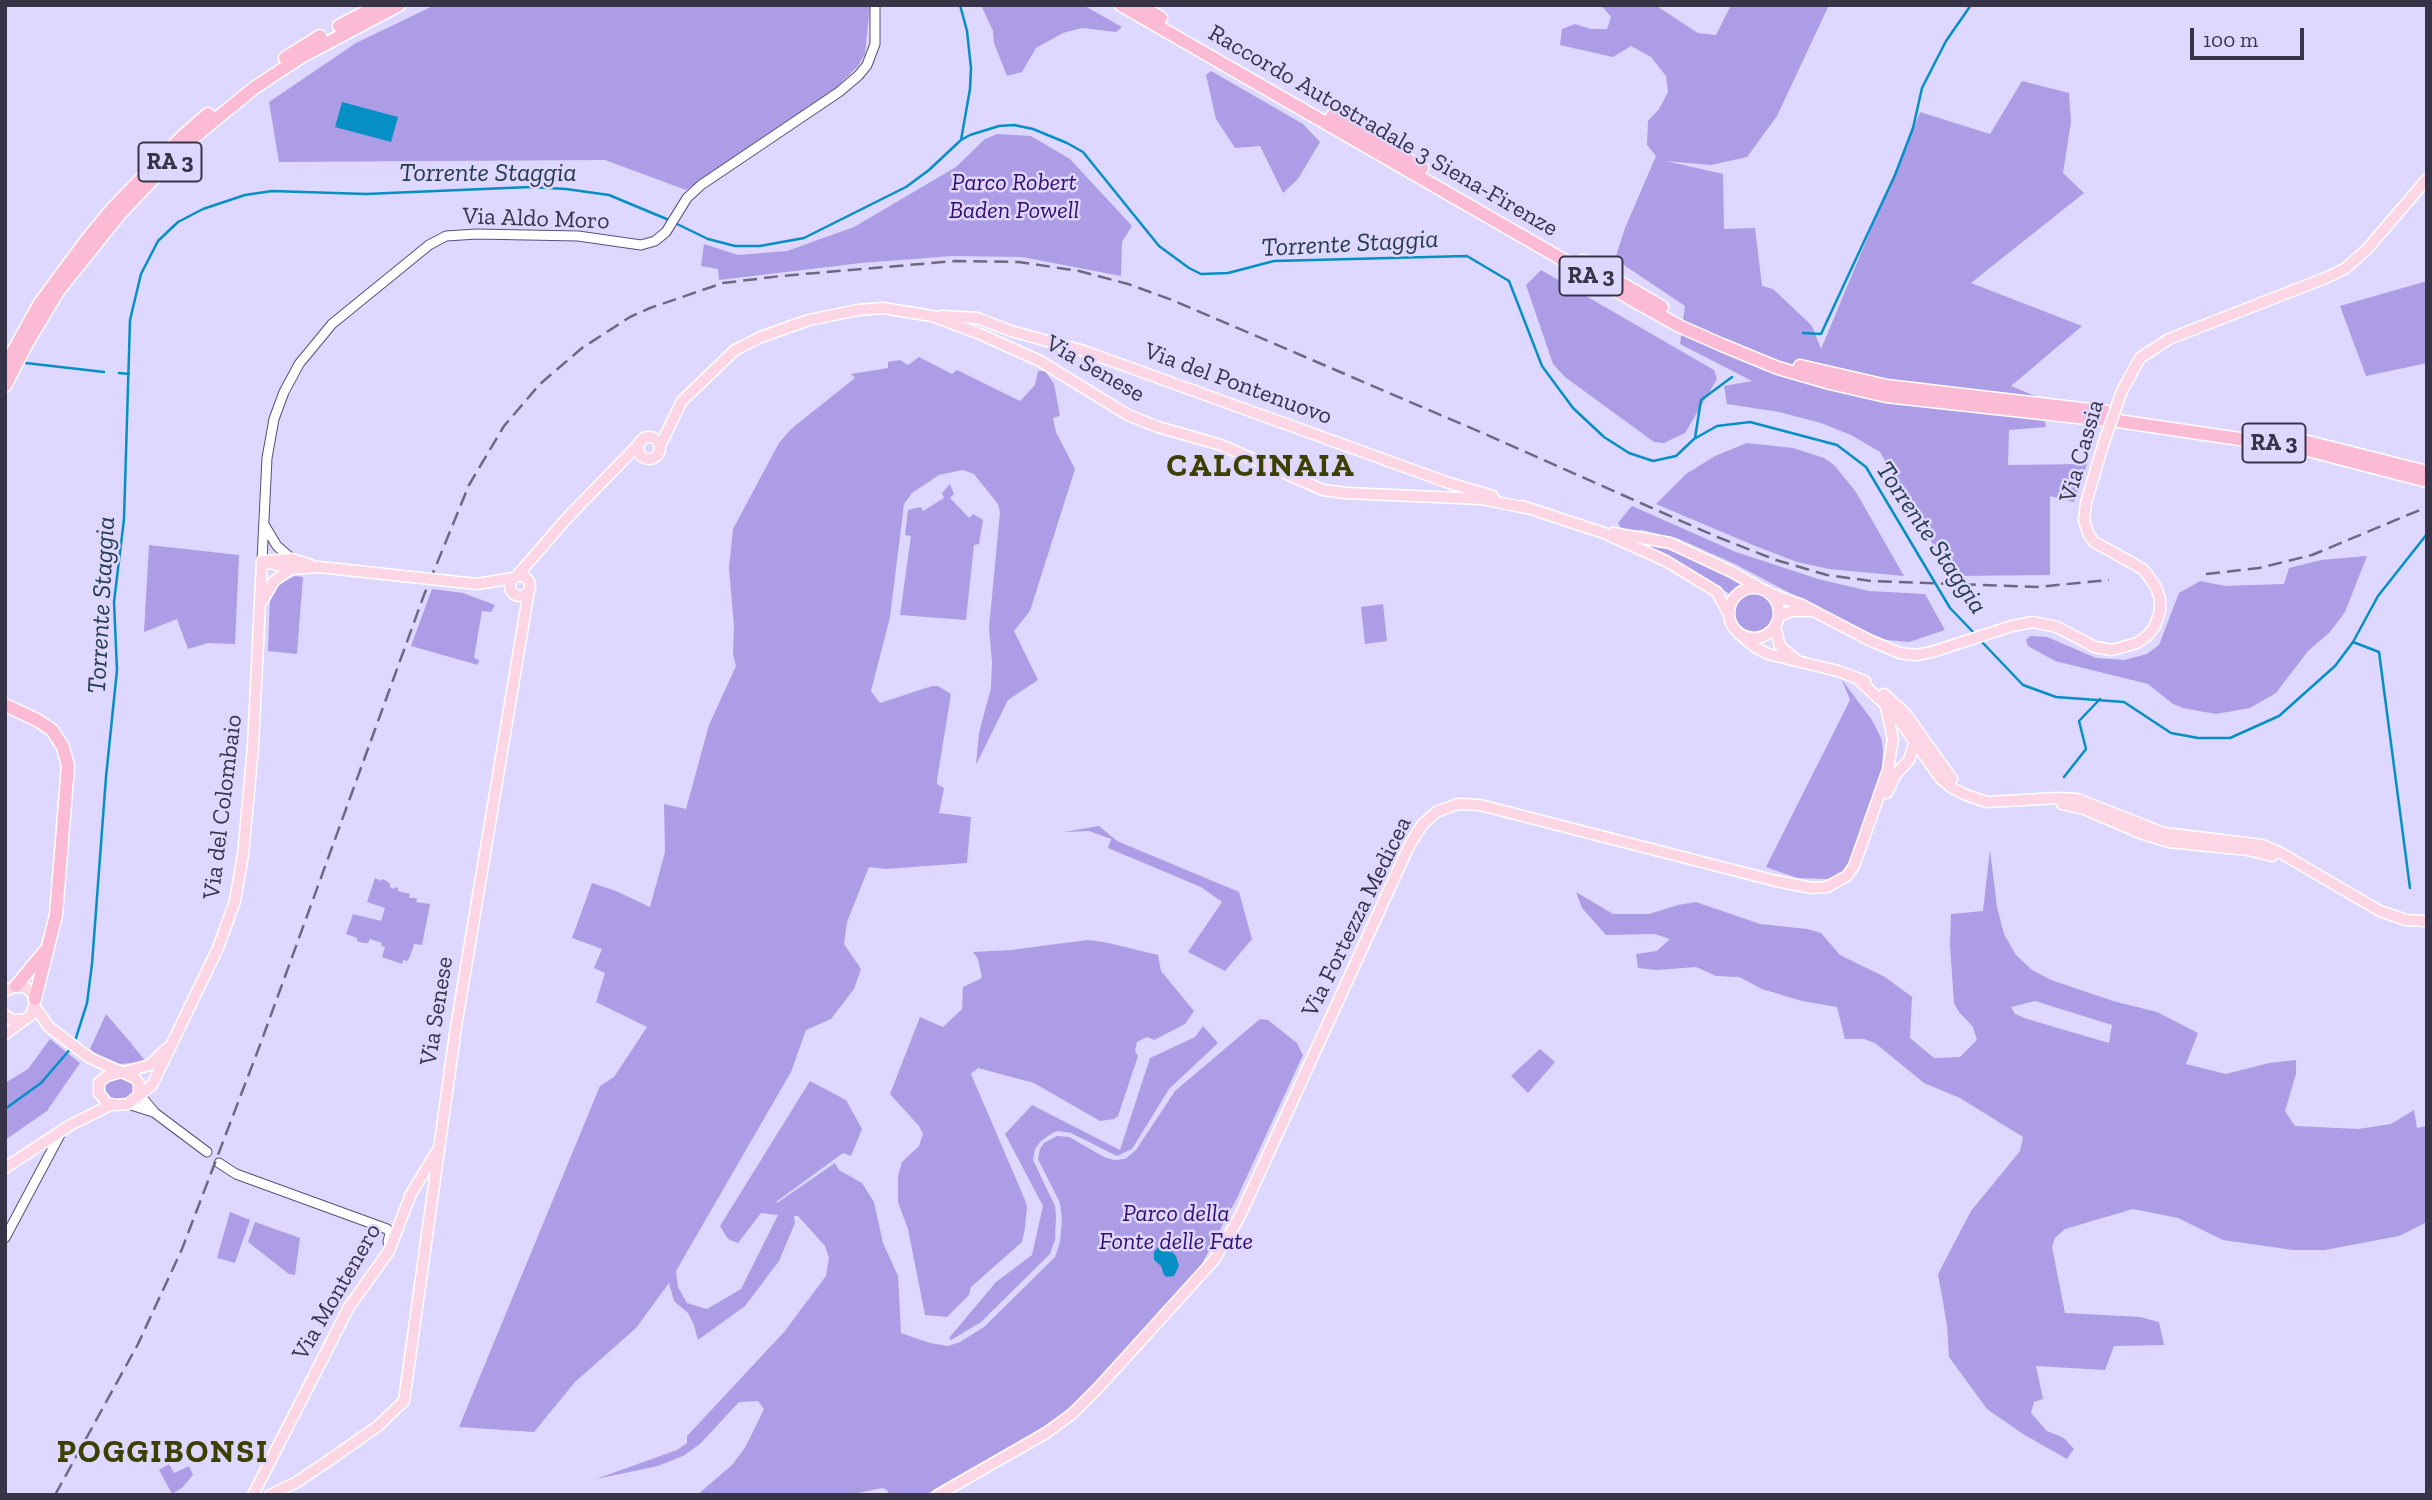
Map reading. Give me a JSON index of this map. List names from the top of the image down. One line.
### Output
{"streets":{"highway":["Raccordo Autostradale 3 Siena-Firenze","RA 3"],"main road":["Via Senese","Via del Pontenuovo","Via Cassia","Via del Colombaio","Via Fortezza Medicea","Via Montenero"],"street":["Via Aldo Moro"]},"crossings":[["Via Aldo Moro","Via del Colombaio"],["Via Senese","Via del Pontenuovo"],["Via Senese","Via Cassia"],["Via Senese","Via Montenero"],["Via del Pontenuovo","Via Cassia"]],"districts":["CALCINAIA","POGGIBONSI"],"water":["Torrente Staggia"],"parks":["Parco Robert Baden Powell","Parco della Fonte delle Fate"],"scale_bar":"100 m"}
